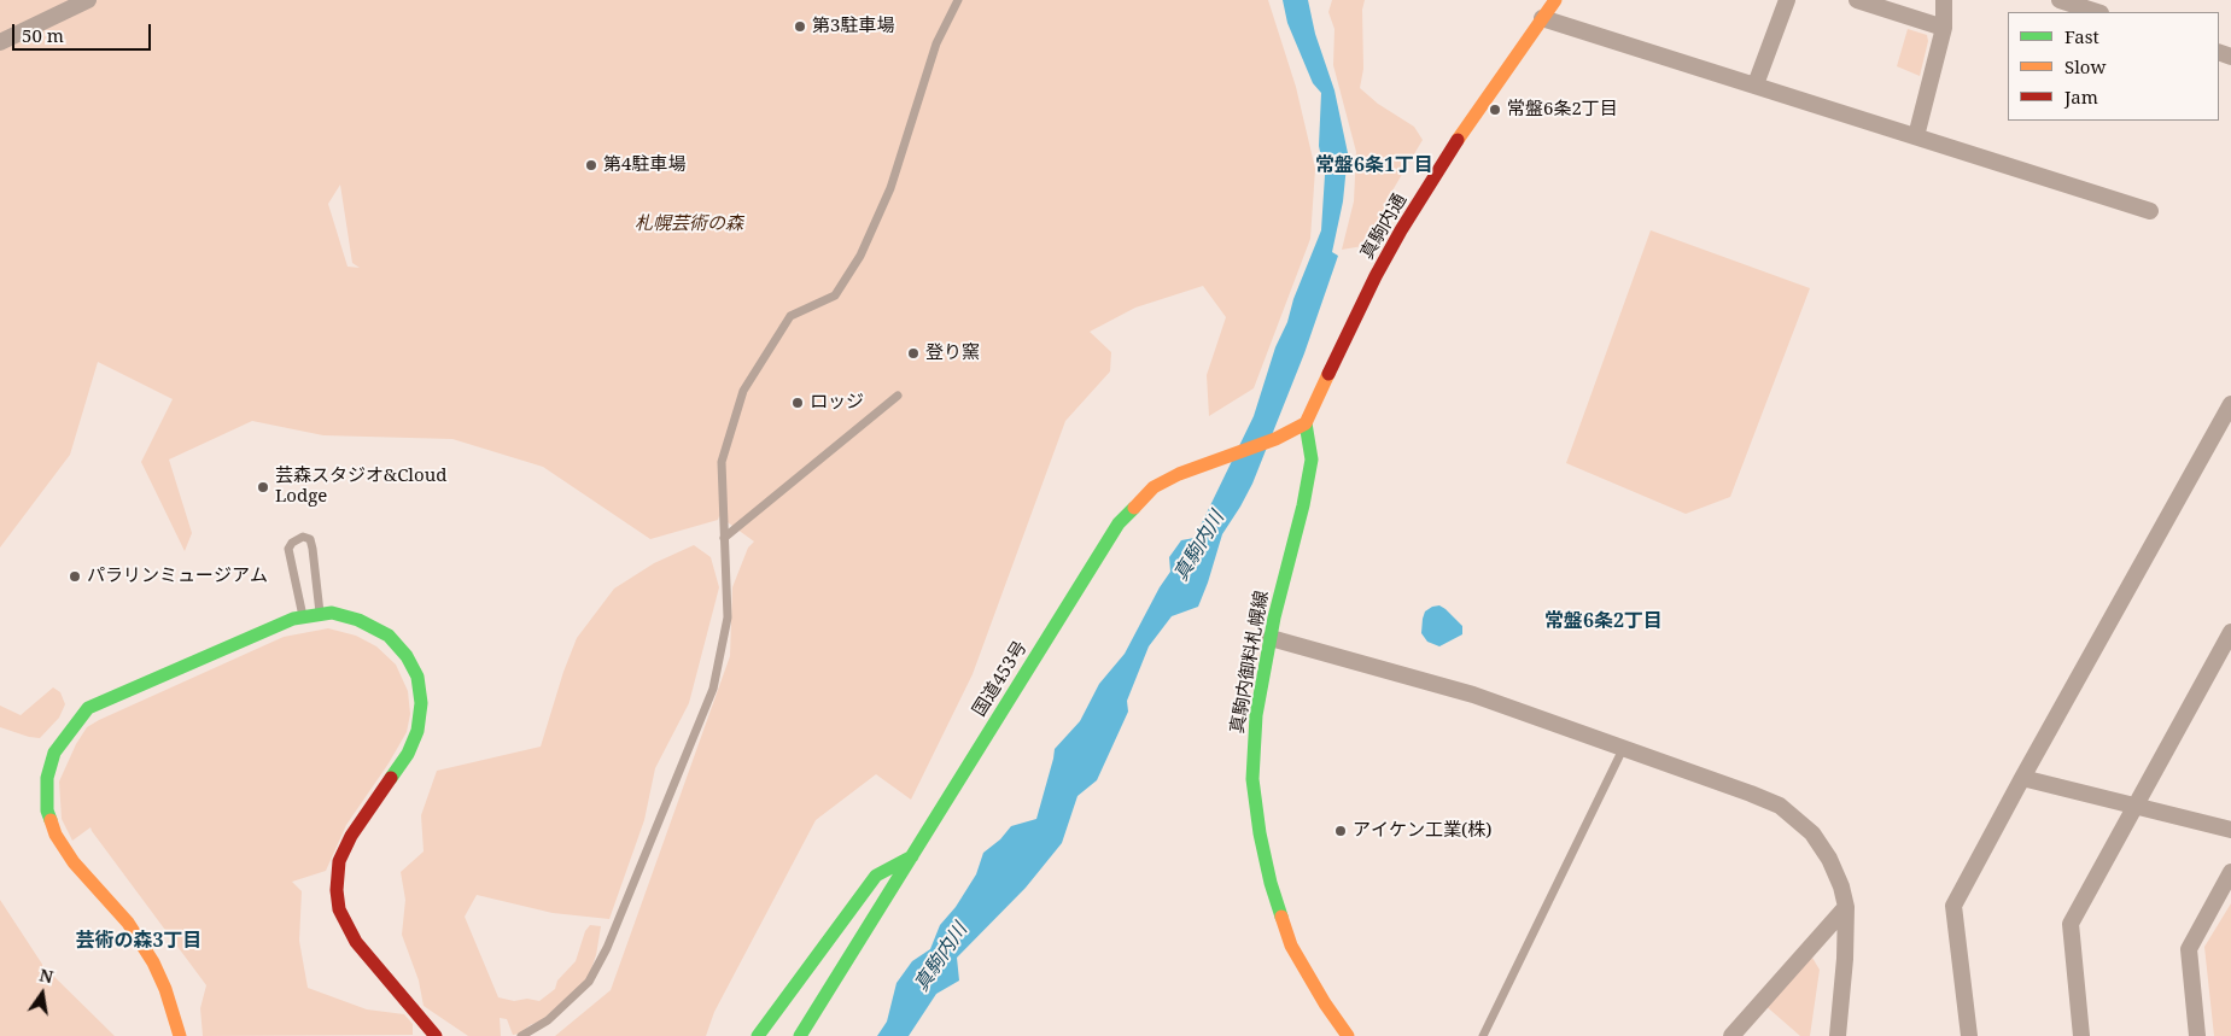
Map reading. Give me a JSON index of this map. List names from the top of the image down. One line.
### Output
{"streets":{"main road":["真駒内通","真駒内御料札幌線","国道453号"]},"crossings":[["真駒内通","真駒内御料札幌線"],["真駒内通","国道453号"],["真駒内御料札幌線","国道453号"]],"districts":["常盤6条1丁目","常盤6条2丁目","芸術の森3丁目"],"water":["真駒内川"],"parks":["札幌芸術の森"],"places":["第3駐車場","常盤6条2丁目","第4駐車場","登り窯","ロッジ","芸森スタジオ&Cloud Lodge","パラリンミュージアム","アイケン工業(株)"],"legend":["Fast","Slow","Jam"],"scale_bar":"50 m","north":"top"}
